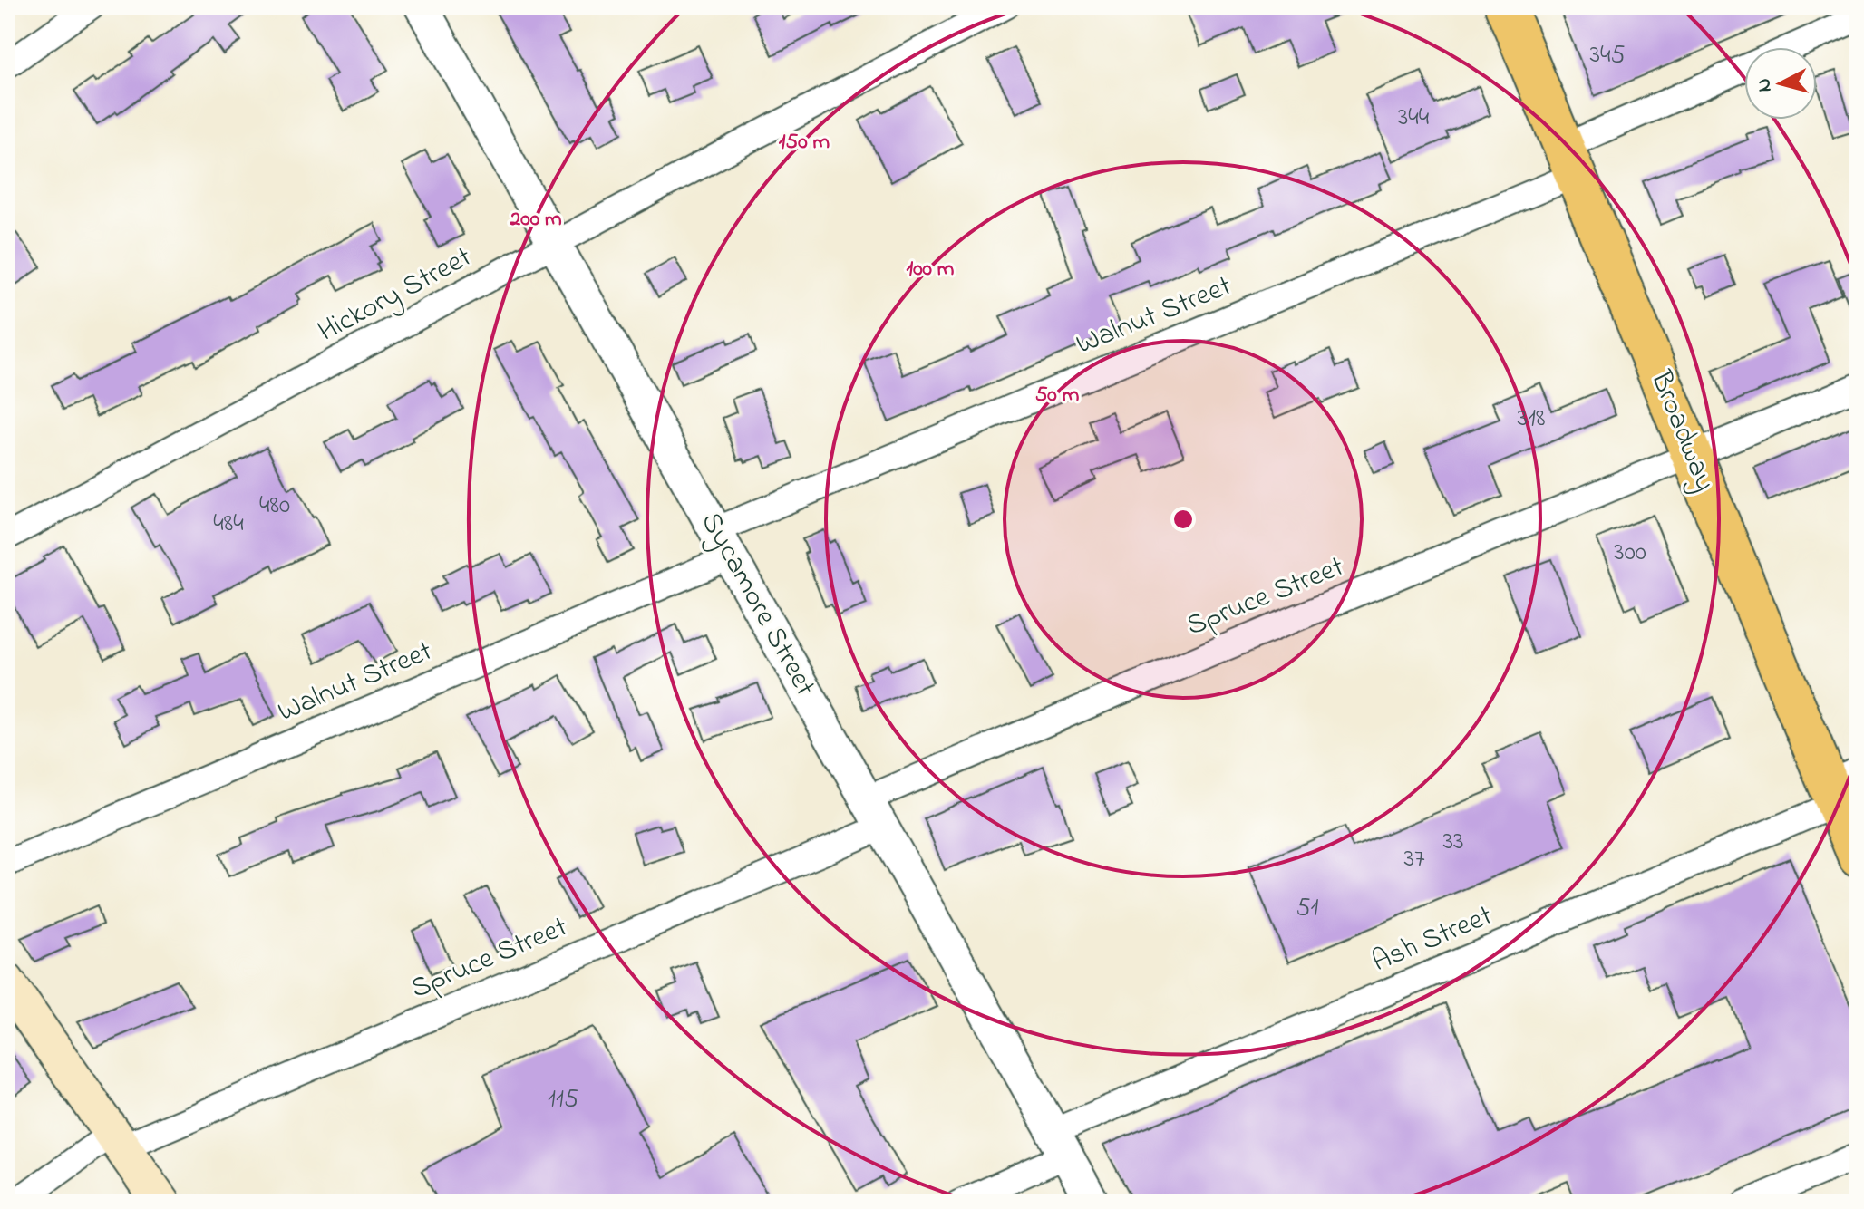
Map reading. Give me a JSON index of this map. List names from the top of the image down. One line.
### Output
{"streets":{"main road":["Broadway"],"street":["Hickory Street","Walnut Street","Spruce Street","Sycamore Street","Ash Street"]},"crossings":[["Hickory Street","Sycamore Street"],["Walnut Street","Broadway"],["Walnut Street","Sycamore Street"],["Broadway","Spruce Street"],["Broadway","Ash Street"],["Spruce Street","Sycamore Street"],["Sycamore Street","Ash Street"]],"house_numbers":["345","344","318","480","484","300","33","37","51","115"],"north":"left","rings":["150 m","200 m","100 m","50 m"]}
